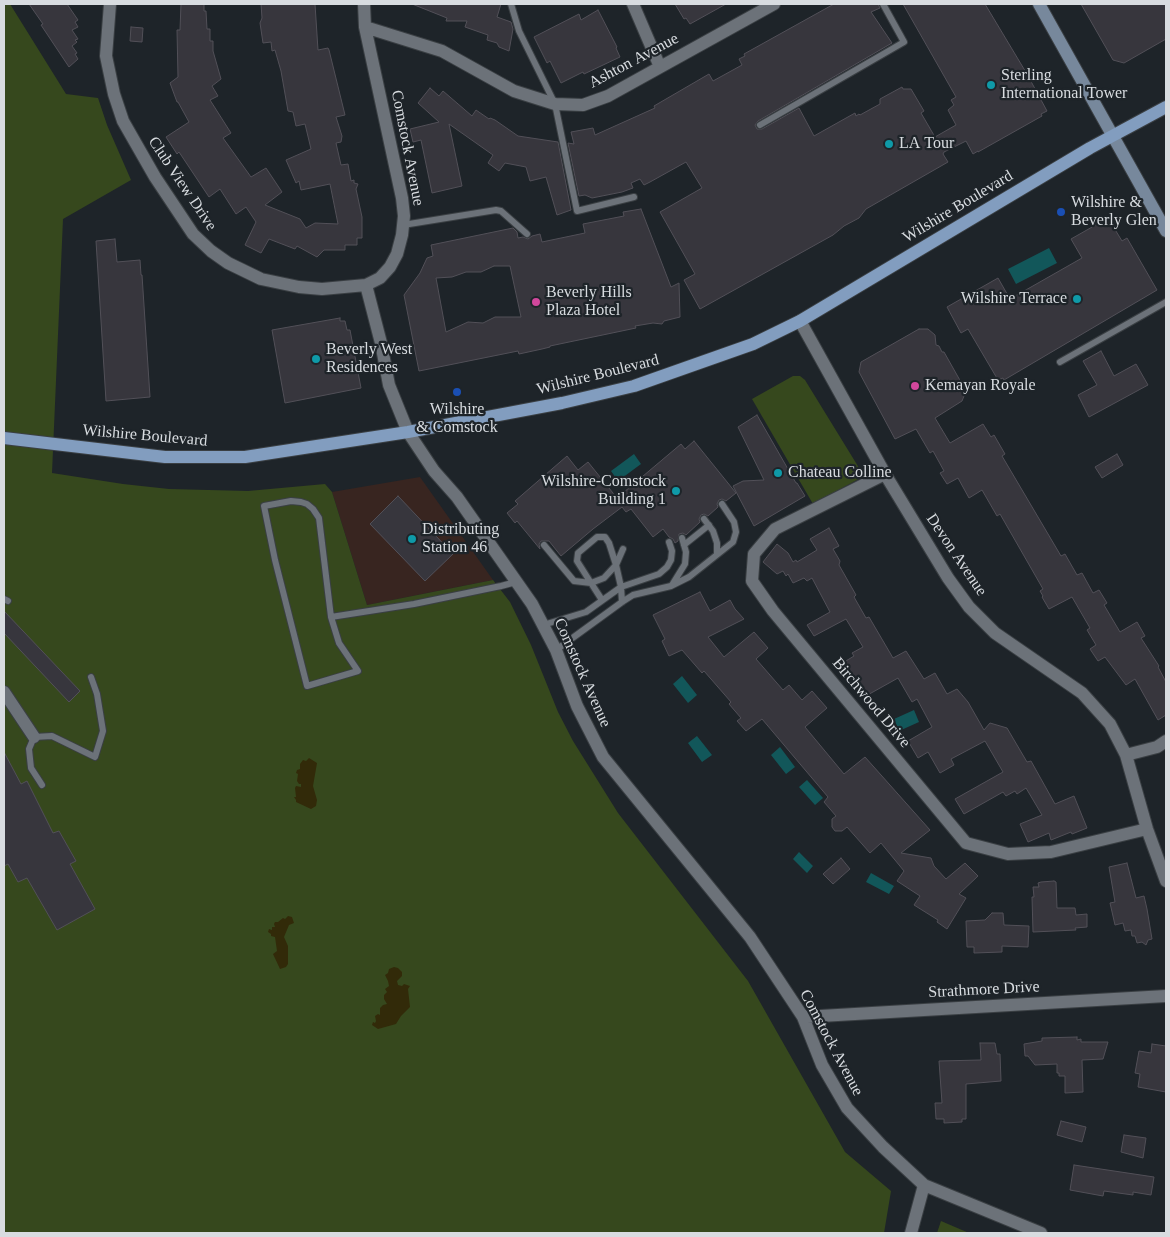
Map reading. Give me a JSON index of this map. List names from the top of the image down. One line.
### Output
{"streets":{"main road":["Wilshire Boulevard"],"street":["Ashton Avenue","Comstock Avenue","Club View Drive","Devon Avenue","Birchwood Drive","Strathmore Drive"]},"crossings":[["Ashton Avenue","Comstock Avenue"],["Comstock Avenue","Club View Drive"],["Comstock Avenue","Wilshire Boulevard"],["Comstock Avenue","Strathmore Drive"],["Wilshire Boulevard","Devon Avenue"],["Devon Avenue","Birchwood Drive"]],"places":["Sterling International Tower","LA Tour","Wilshire & Beverly Glen","Wilshire Terrace","Beverly Hills Plaza Hotel","Beverly West Residences","Kemayan Royale","Wilshire & Comstock","Chateau Colline","Wilshire-Comstock Building 1","Distributing Station 46"]}
